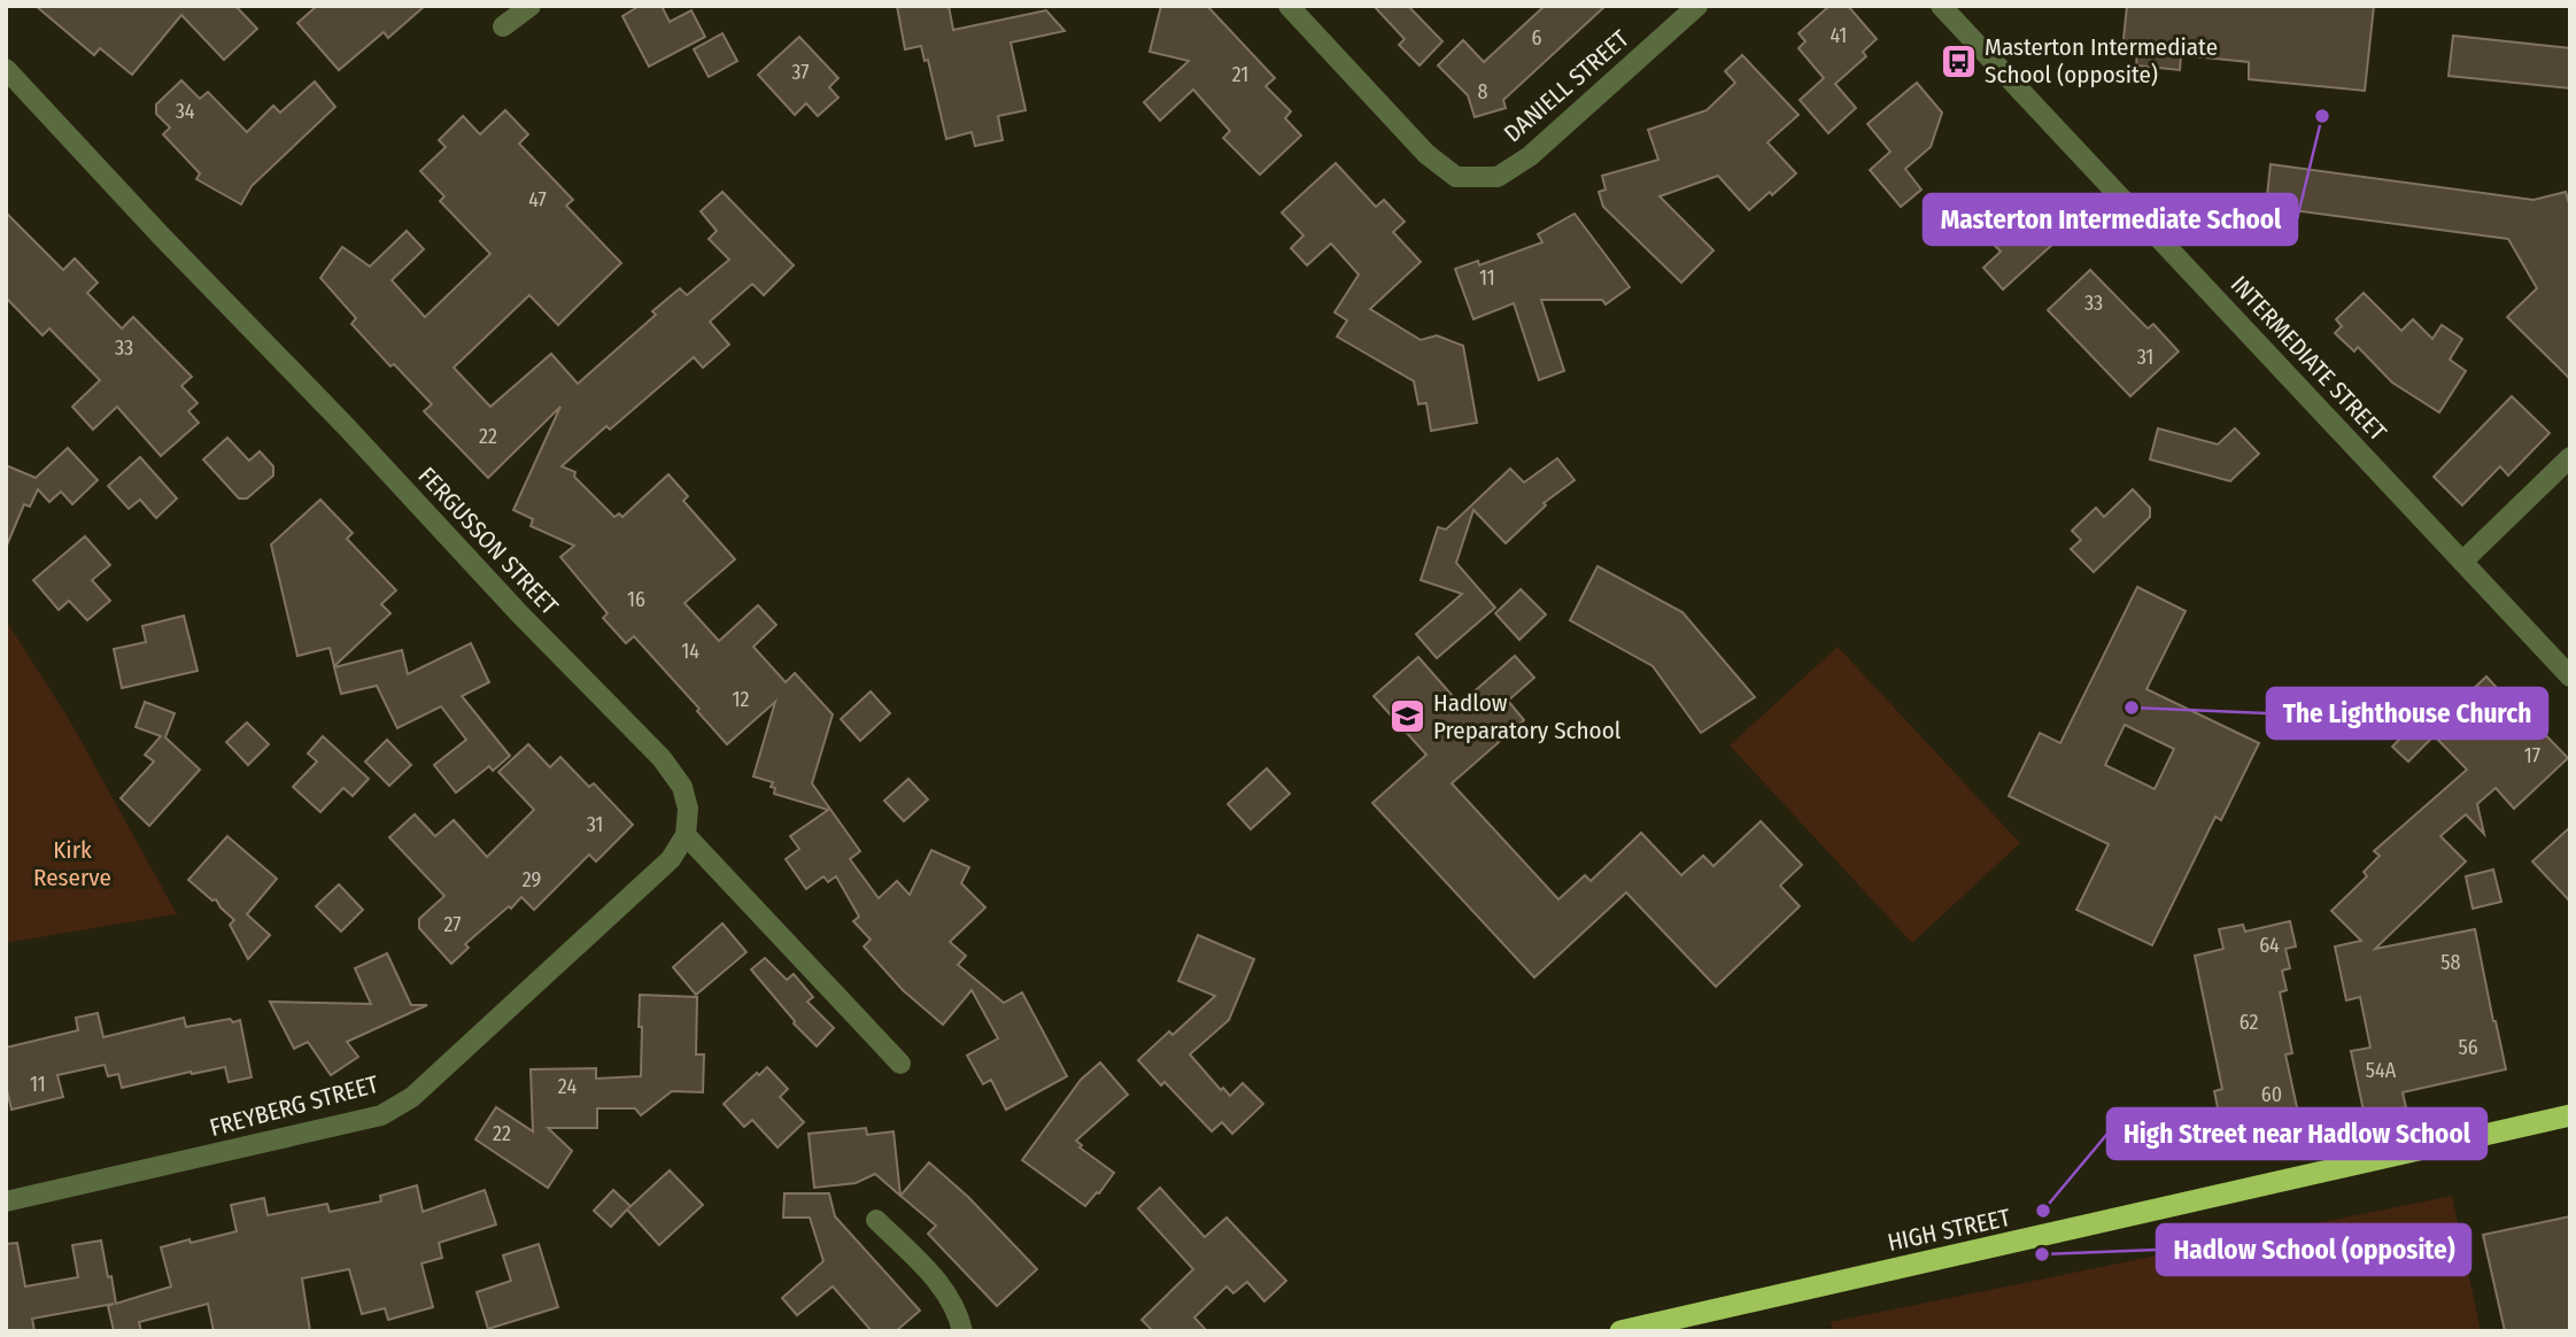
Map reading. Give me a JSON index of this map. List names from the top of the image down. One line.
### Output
{"streets":{"highway":["HIGH STREET"],"street":["DANIELL STREET","INTERMEDIATE STREET","FERGUSSON STREET","FREYBERG STREET"]},"crossings":[["FERGUSSON STREET","FREYBERG STREET"]],"parks":["Kirk Reserve"],"places":{"bus stop":["Masterton Intermediate School (opposite)"],"other":["Masterton Intermediate School","The Lighthouse Church","High Street near Hadlow School","Hadlow School (opposite)"],"school or university":["Hadlow Preparatory School"]},"house_numbers":["41","6","37","21","8","34","47","11","33","33","31","22","16","14","12","17","31","29","27","64","58","62","56","54A","11","24","60","22"]}
